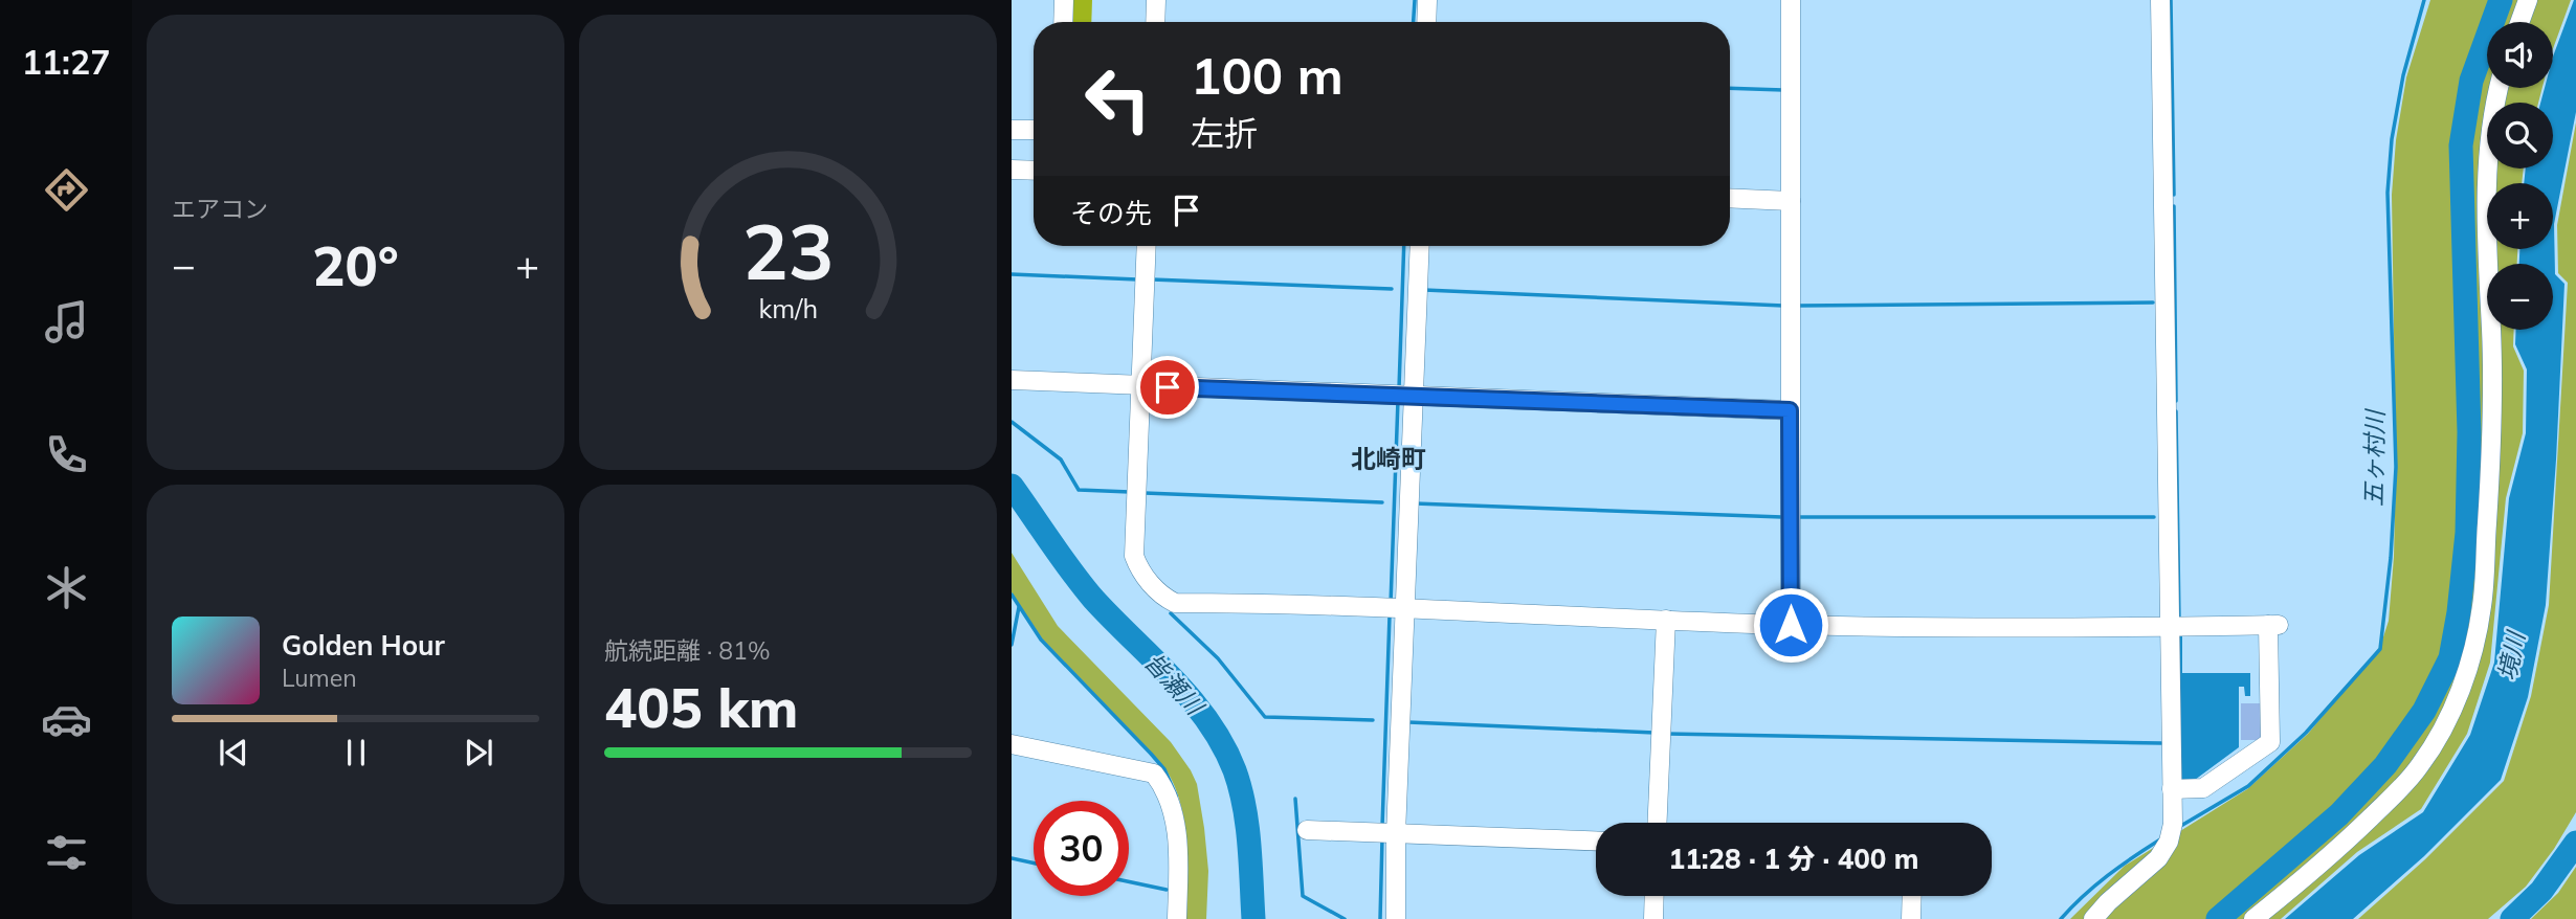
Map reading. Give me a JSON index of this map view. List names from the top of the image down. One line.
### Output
{"districts":["北崎町"],"water":["五ヶ村川","境川","皆瀬川"],"page":{"tabs":"11:27","tile":["エアコン",["航続距離 · 81%","405 km"]],"map_buttons":["+","−"],"turn":["100 m","左折"],"then":"その先","heat":["−","20°","+"],"song":["Golden Hour","Lumen"],"limit":"30","trip":"11:28 · 1 分 · 400 m","gauge":["23","km/h"]}}
